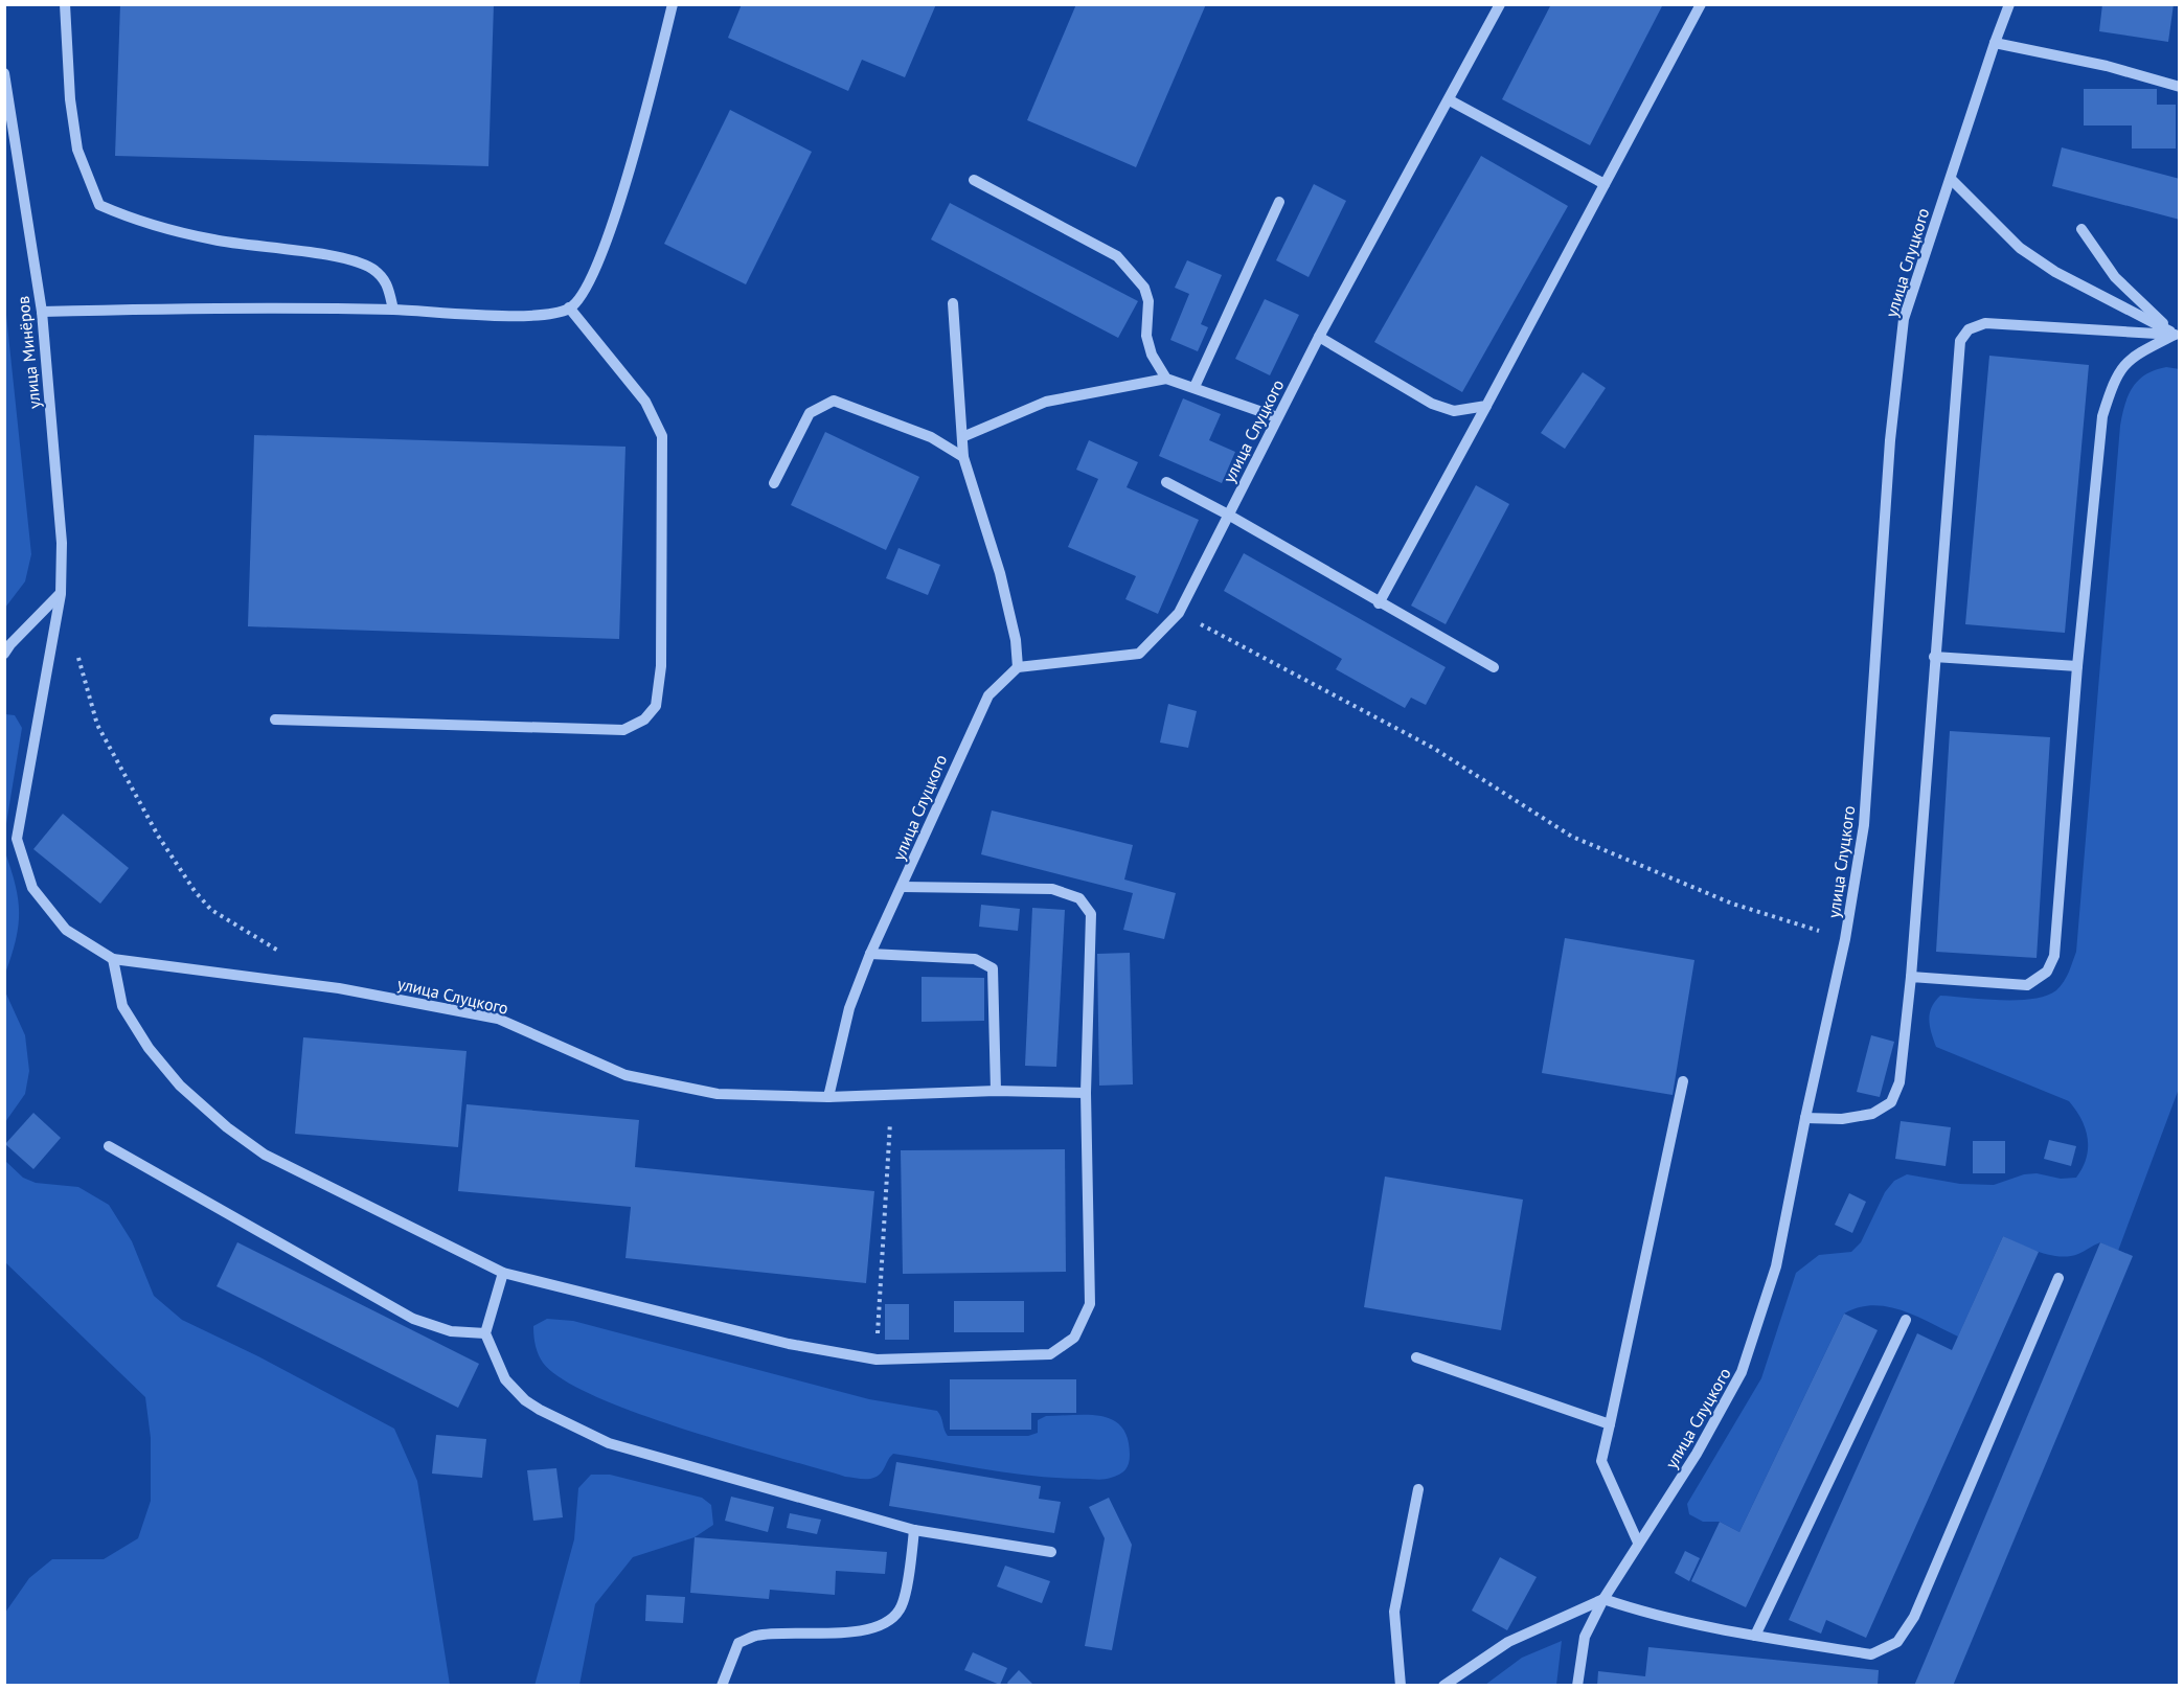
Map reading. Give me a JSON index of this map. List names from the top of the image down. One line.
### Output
{"streets":{"street":["улица Слуцкого","улица Минёров"]},"crossings":[["улица Слуцкого","улица Минёров"]]}
